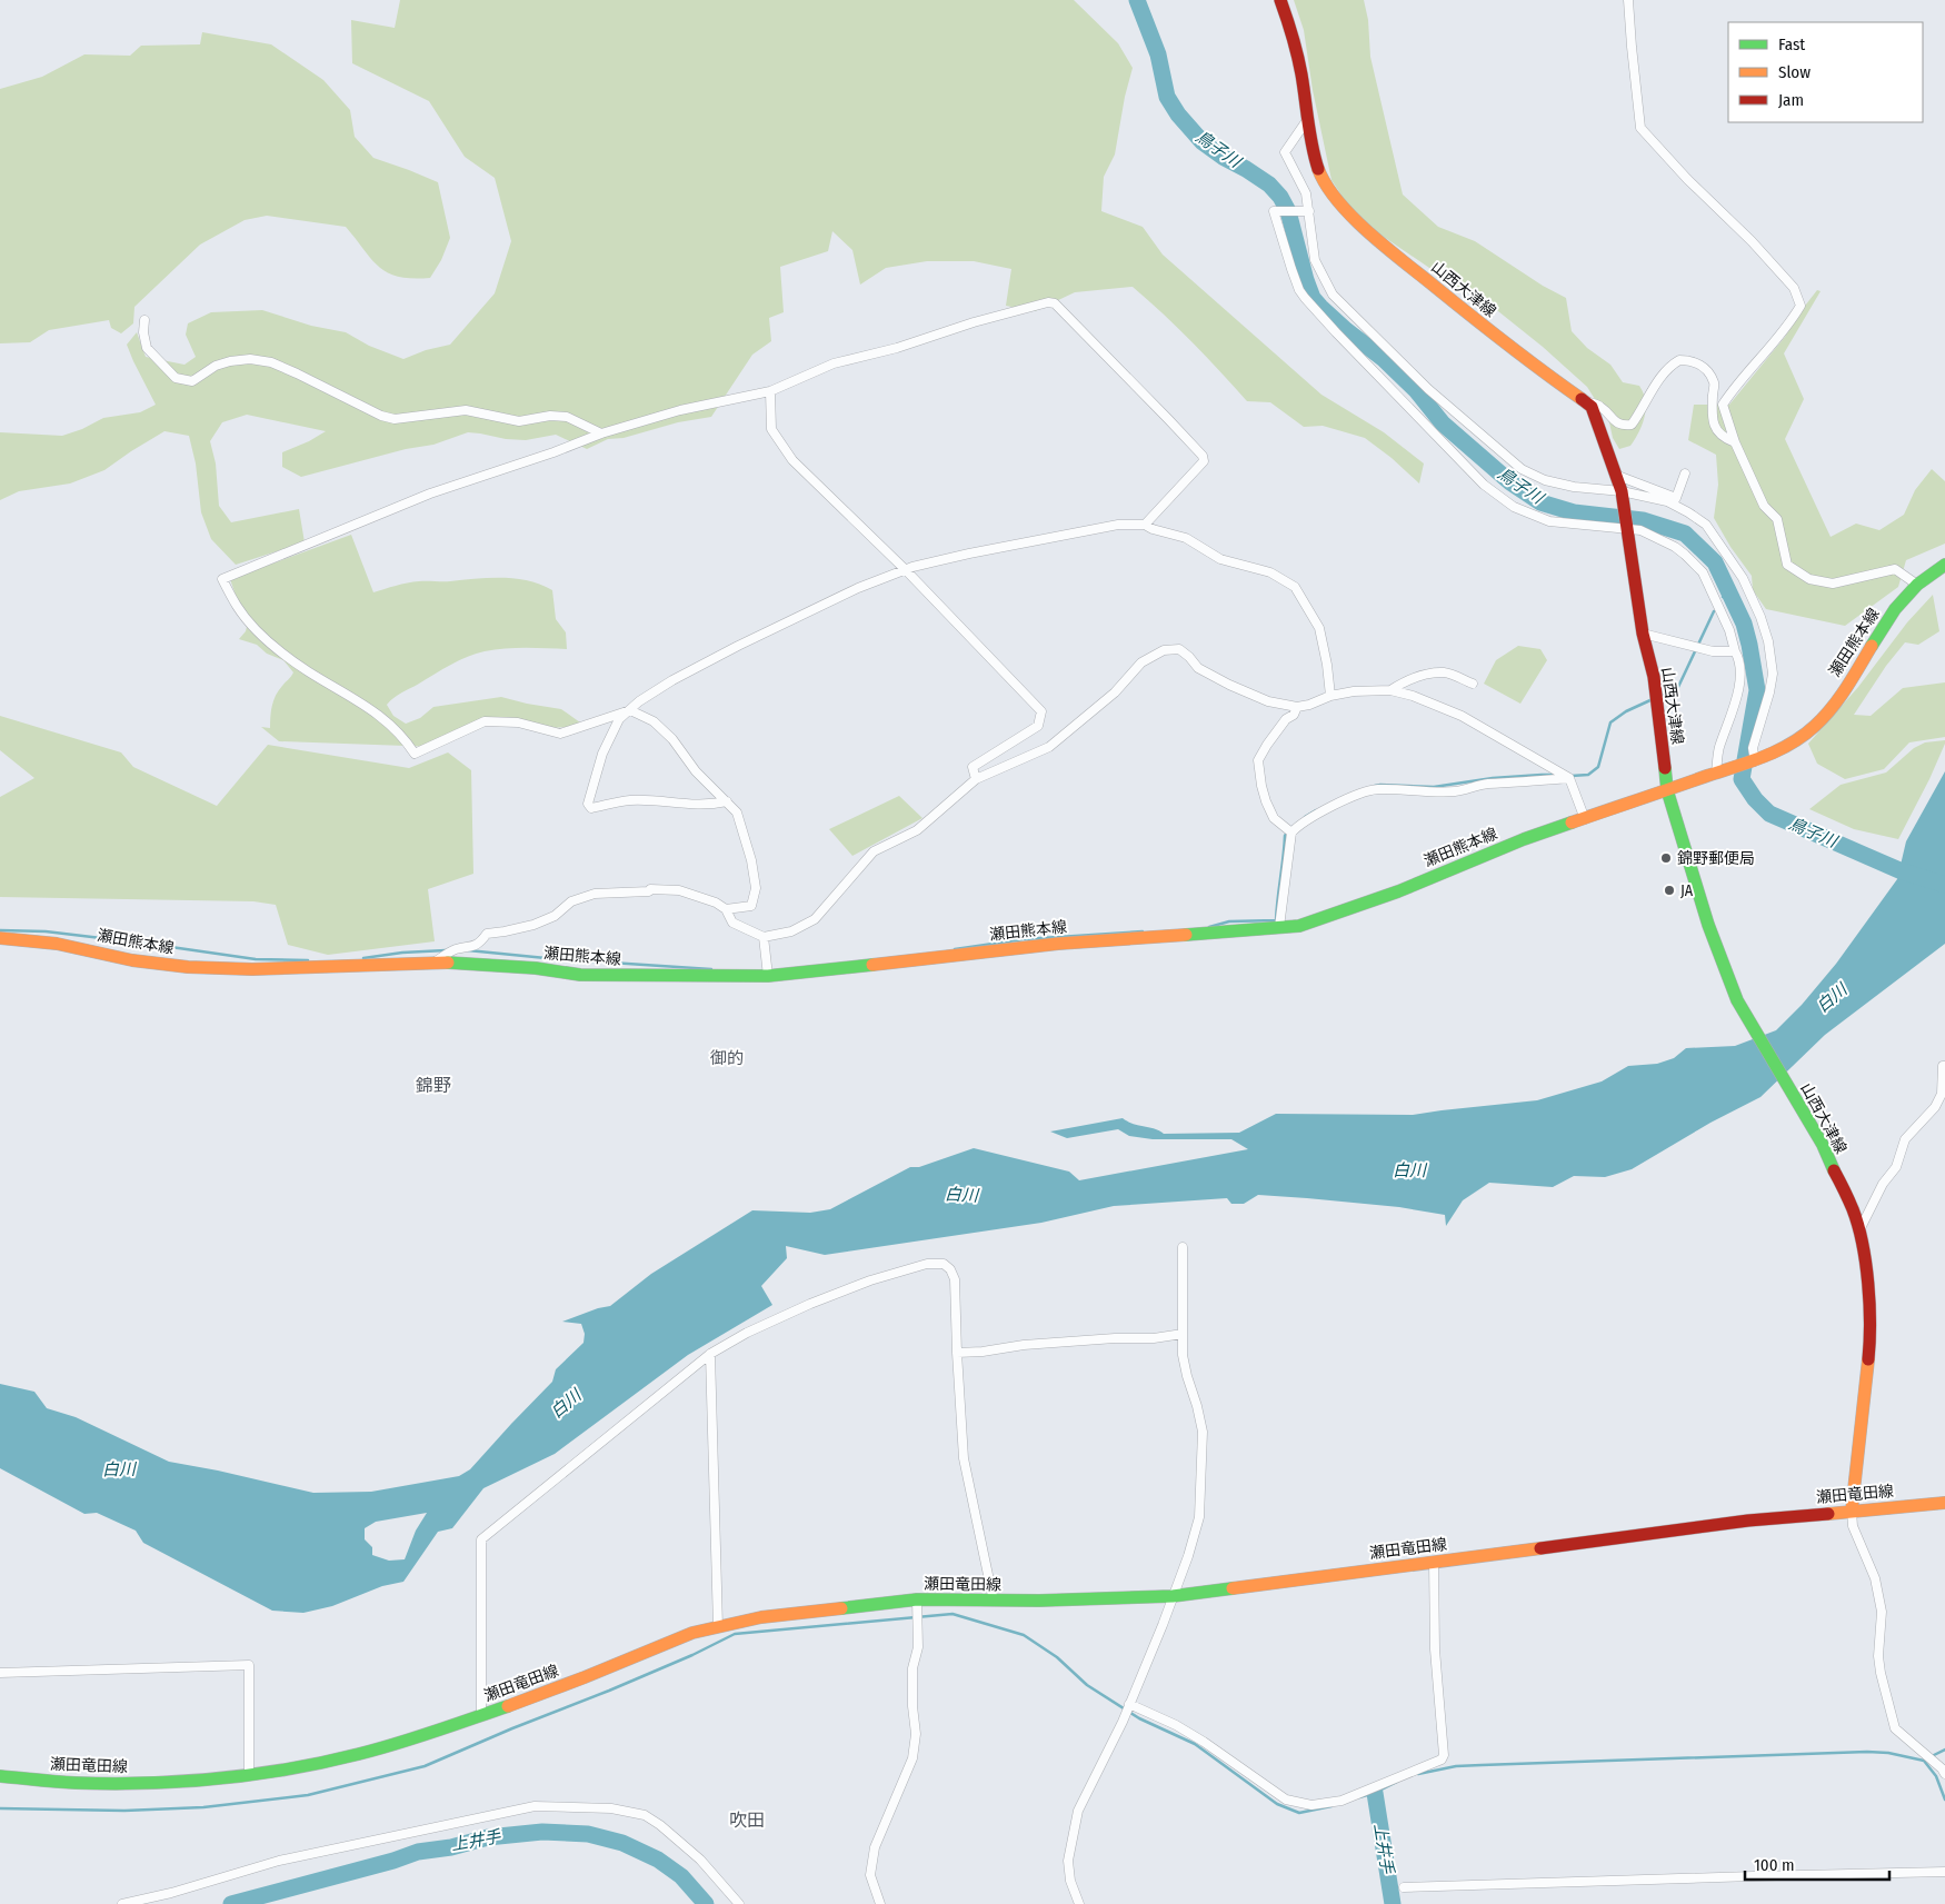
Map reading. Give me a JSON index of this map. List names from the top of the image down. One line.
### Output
{"streets":{"main road":["山西大津線","瀬田熊本線","瀬田竜田線"]},"crossings":[["山西大津線","瀬田熊本線"],["山西大津線","瀬田竜田線"]],"districts":["御的","錦野","吹田"],"water":["鳥子川","白川","上井手"],"places":["錦野郵便局","JA"],"legend":["Fast","Slow","Jam"],"scale_bar":"100 m"}
